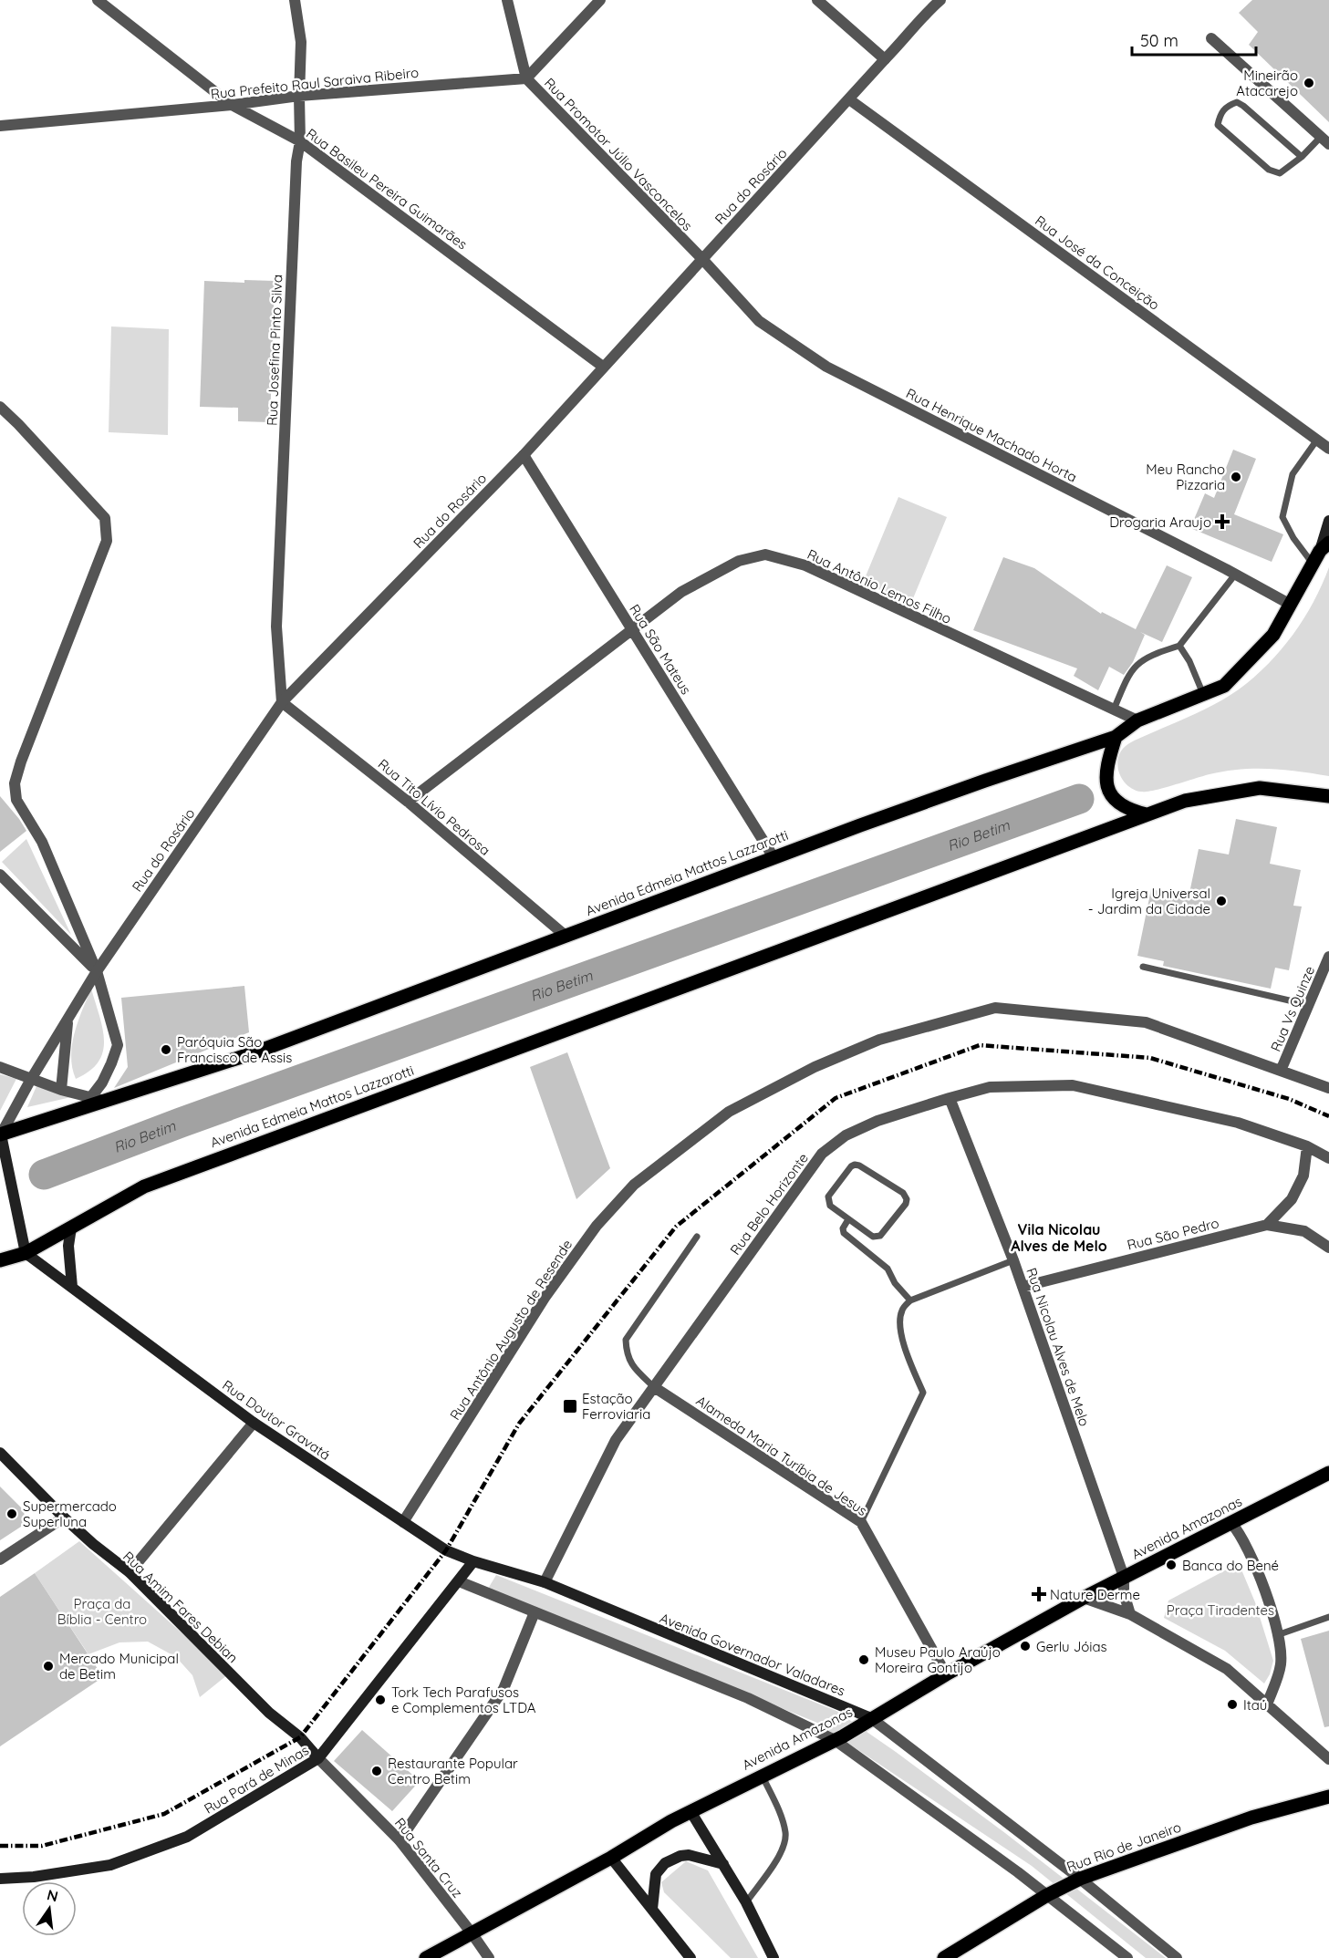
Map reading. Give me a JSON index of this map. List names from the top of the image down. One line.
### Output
{"streets":{"main road":["Avenida Edmeia Mattos Lazzarotti","Rua Doutor Gravatá","Avenida Amazonas","Rua Amim Fares Debian","Avenida Governador Valadares","Rua Pará de Minas","Rua Rio de Janeiro"],"street":["Rua Prefeito Raul Saraiva Ribeiro","Rua Promotor Júlio Vasconcelos","Rua do Rosário","Rua Basileu Pereira Guimarães","Rua José da Conceição","Rua Josefina Pinto Silva","Rua Henrique Machado Horta","Rua Antônio Lemos Filho","Rua São Mateus","Rua Tito Lívio Pedrosa","Rua Vs Quinze","Rua Belo Horizonte","Rua São Pedro","Rua Antônio Augusto de Resende","Rua Nicolau Alves de Melo","Alameda Maria Turíbia de Jesus","Rua Santa Cruz"]},"crossings":[["Rua Prefeito Raul Saraiva Ribeiro","Rua Promotor Júlio Vasconcelos"],["Rua Prefeito Raul Saraiva Ribeiro","Rua Basileu Pereira Guimarães"],["Rua Prefeito Raul Saraiva Ribeiro","Rua Josefina Pinto Silva"],["Rua Promotor Júlio Vasconcelos","Rua do Rosário"],["Rua Promotor Júlio Vasconcelos","Rua Henrique Machado Horta"],["Rua do Rosário","Rua Basileu Pereira Guimarães"],["Rua do Rosário","Rua José da Conceição"],["Rua do Rosário","Rua Josefina Pinto Silva"],["Rua do Rosário","Rua Henrique Machado Horta"],["Rua do Rosário","Rua São Mateus"],["Rua do Rosário","Rua Tito Lívio Pedrosa"],["Rua do Rosário","Avenida Edmeia Mattos Lazzarotti"],["Rua Basileu Pereira Guimarães","Rua Josefina Pinto Silva"],["Rua Josefina Pinto Silva","Rua Tito Lívio Pedrosa"],["Rua Henrique Machado Horta","Avenida Edmeia Mattos Lazzarotti"],["Rua Antônio Lemos Filho","Rua São Mateus"],["Rua Antônio Lemos Filho","Rua Tito Lívio Pedrosa"],["Rua Antônio Lemos Filho","Avenida Edmeia Mattos Lazzarotti"],["Rua São Mateus","Avenida Edmeia Mattos Lazzarotti"],["Rua Tito Lívio Pedrosa","Avenida Edmeia Mattos Lazzarotti"],["Avenida Edmeia Mattos Lazzarotti","Rua Doutor Gravatá"],["Rua Vs Quinze","Rua Antônio Augusto de Resende"],["Rua Belo Horizonte","Rua Nicolau Alves de Melo"],["Rua Belo Horizonte","Alameda Maria Turíbia de Jesus"],["Rua Belo Horizonte","Avenida Governador Valadares"],["Rua São Pedro","Rua Nicolau Alves de Melo"],["Rua Antônio Augusto de Resende","Rua Doutor Gravatá"],["Rua Nicolau Alves de Melo","Avenida Amazonas"],["Rua Doutor Gravatá","Avenida Governador Valadares"],["Rua Doutor Gravatá","Rua Pará de Minas"],["Alameda Maria Turíbia de Jesus","Avenida Amazonas"],["Avenida Amazonas","Avenida Governador Valadares"],["Avenida Amazonas","Rua Santa Cruz"],["Rua Amim Fares Debian","Rua Pará de Minas"],["Rua Amim Fares Debian","Rua Santa Cruz"],["Avenida Governador Valadares","Rua Pará de Minas"],["Avenida Governador Valadares","Rua Rio de Janeiro"],["Rua Pará de Minas","Rua Santa Cruz"]],"districts":["Vila Nicolau Alves de Melo"],"water":["Rio Betim"],"parks":["Praça da Bíblia - Centro","Praça Tiradentes"],"places":{"other":["Mineirão Atacarejo","Meu Rancho Pizzaria","Igreja Universal - Jardim da Cidade","Paróquia São Francisco de Assis","Supermercado Superluna","Banca do Bené","Gerlu Jóias","Museu Paulo Araújo Moreira Gontijo","Mercado Municipal de Betim","Tork Tech Parafusos e Complementos LTDA","Itaú","Restaurante Popular Centro Betim"],"health":["Drogaria Araujo","Nature Derme"],"transit":["Estação Ferroviaria"]},"scale_bar":"50 m","north":"top"}
